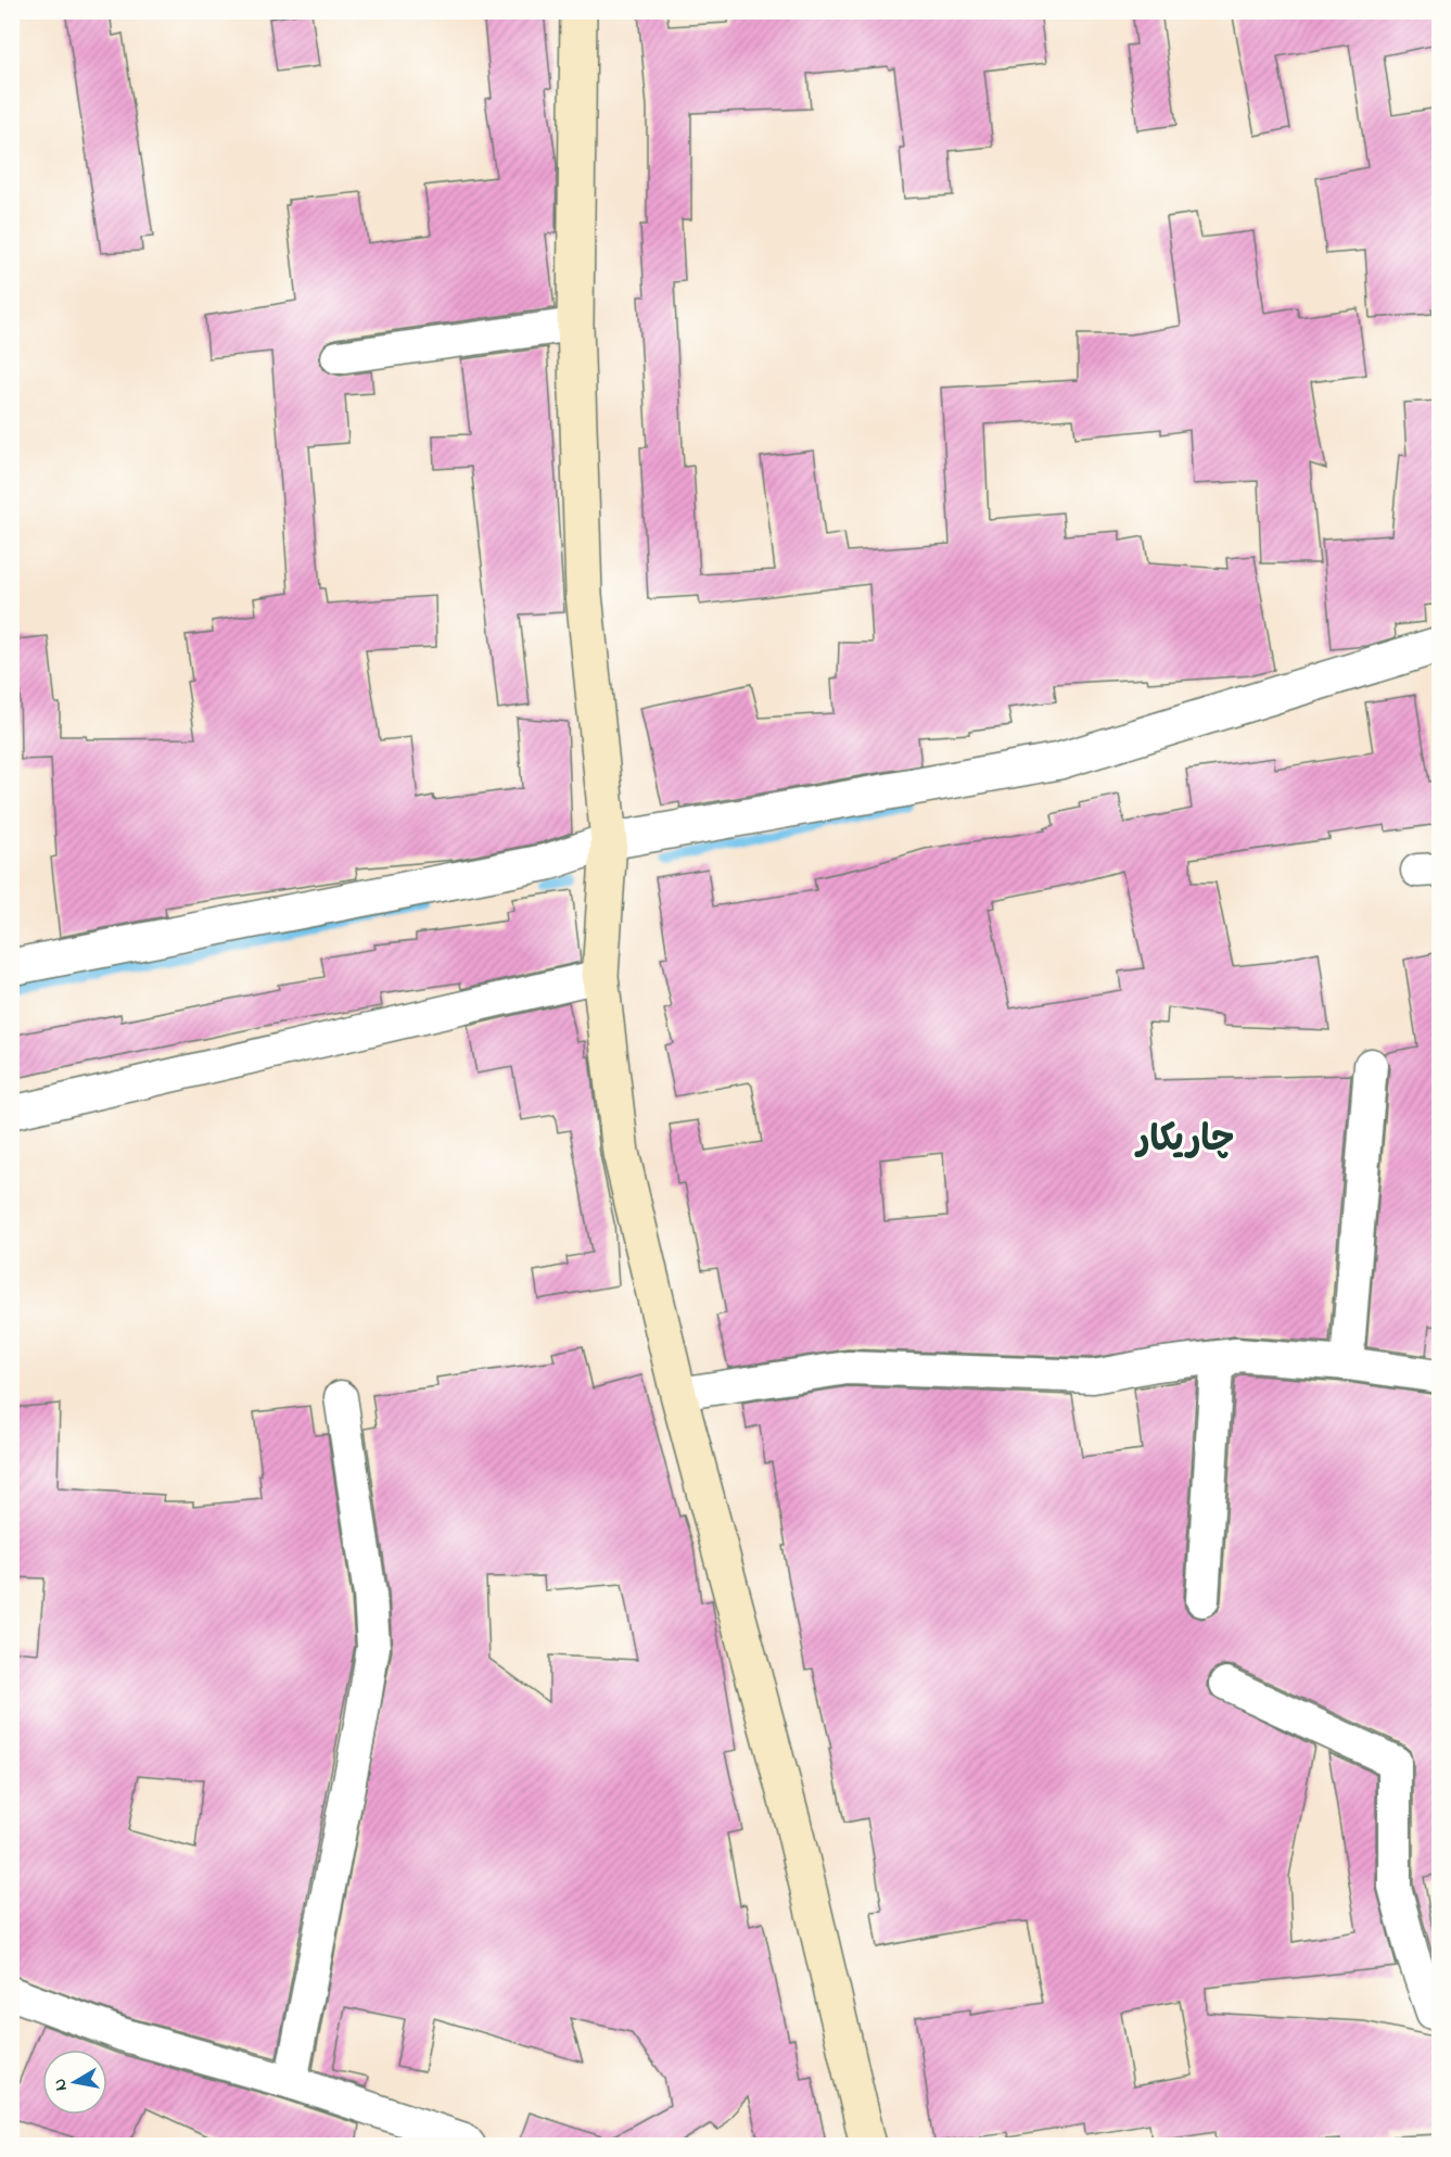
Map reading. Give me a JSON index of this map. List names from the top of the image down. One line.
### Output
{"districts":["چاریکار"],"north":"left"}
